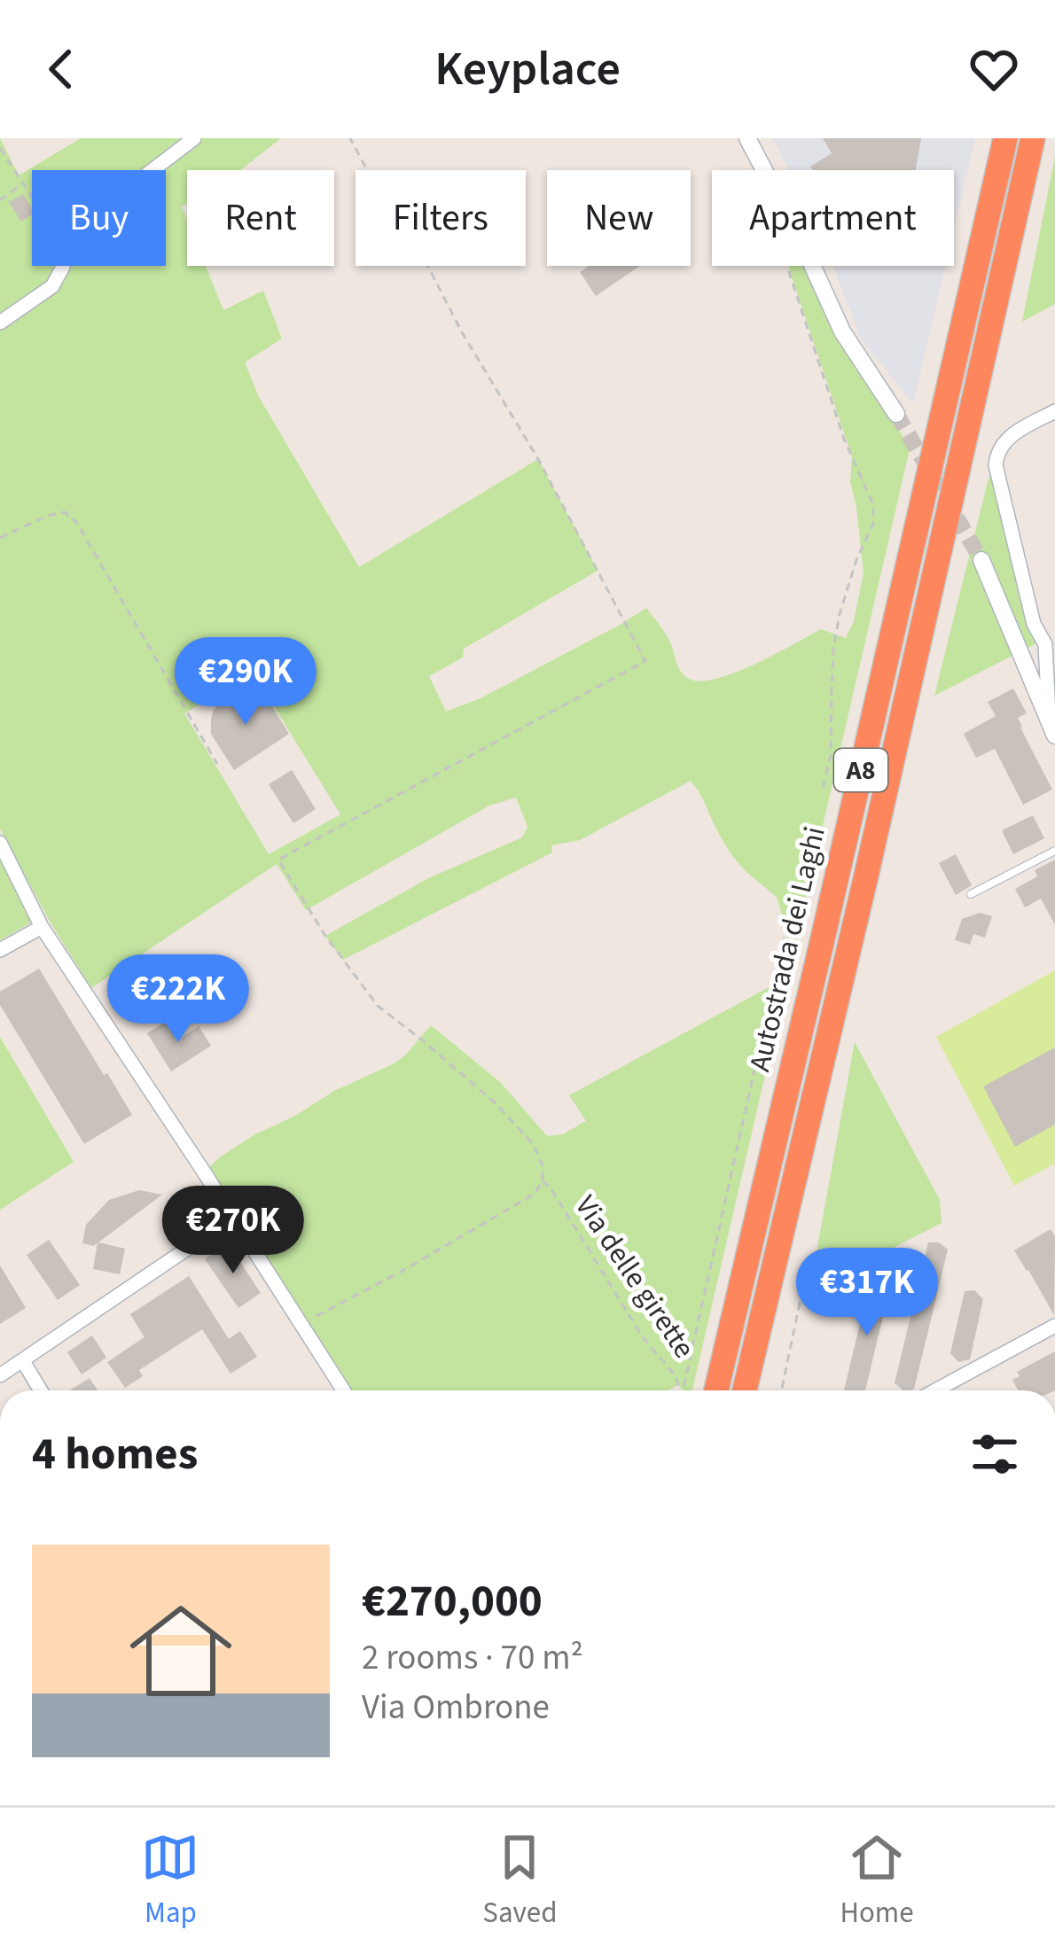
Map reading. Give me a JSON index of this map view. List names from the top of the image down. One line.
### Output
{"streets":{"highway":["A8","Autostrada dei Laghi"],"path":["Via delle girette"]},"page":{"header":"Keyplace","chip":["Buy","Rent","Filters","New","Apartment"],"price":["€290K","€222K","€270K","€317K"],"heading":"4 homes","list":[{"name":"€270,000","note":"2 rooms · 70 m² · Via Ombrone"}],"tabs":["Map","Saved","Home"]}}
